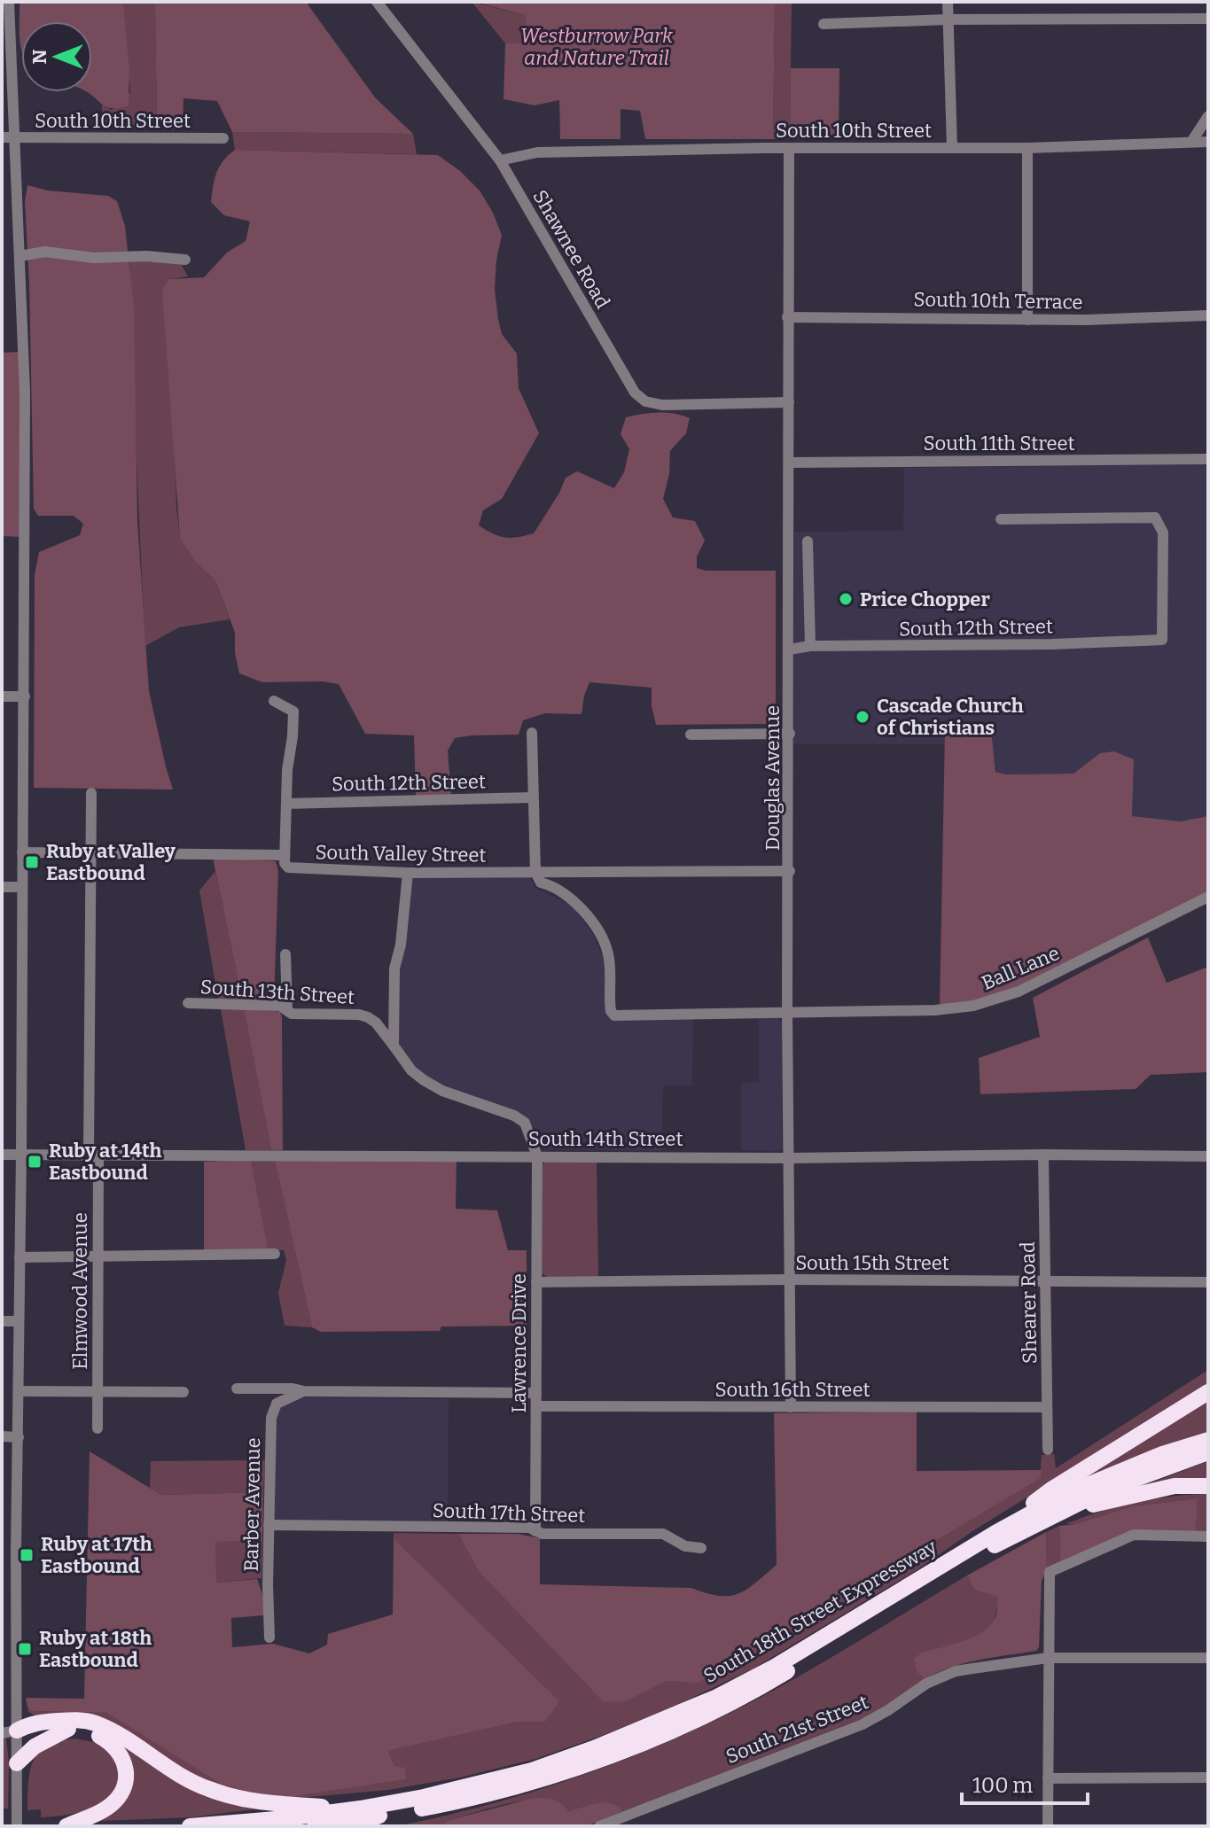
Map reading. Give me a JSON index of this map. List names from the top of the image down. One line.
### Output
{"streets":{"highway":["South 18th Street Expressway"],"street":["South 10th Street","Shawnee Road","South 10th Terrace","South 11th Street","South 12th Street","Douglas Avenue","South Valley Street","Ball Lane","South 13th Street","South 14th Street","South 15th Street","Elmwood Avenue","Shearer Road","Lawrence Drive","South 16th Street","Barber Avenue","South 17th Street","South 21st Street"]},"crossings":[["South 10th Street","Shawnee Road"],["South 10th Street","Douglas Avenue"],["Shawnee Road","Douglas Avenue"],["South 10th Terrace","Douglas Avenue"],["South 11th Street","Douglas Avenue"],["South 12th Street","Douglas Avenue"],["Douglas Avenue","South Valley Street"],["Douglas Avenue","Ball Lane"],["Douglas Avenue","South 14th Street"],["Douglas Avenue","South 15th Street"],["Douglas Avenue","South 16th Street"],["South Valley Street","Elmwood Avenue"],["South 13th Street","South 14th Street"],["South 13th Street","Lawrence Drive"],["South 14th Street","Elmwood Avenue"],["South 14th Street","Shearer Road"],["South 14th Street","Lawrence Drive"],["South 15th Street","Shearer Road"],["South 15th Street","Lawrence Drive"],["Shearer Road","South 16th Street"],["Lawrence Drive","South 16th Street"],["Lawrence Drive","South 17th Street"],["Barber Avenue","South 17th Street"]],"parks":["Westburrow Park and Nature Trail"],"places":{"other":["Price Chopper","Cascade Church of Christians"],"transit":["Ruby at Valley Eastbound","Ruby at 14th Eastbound","Ruby at 17th Eastbound","Ruby at 18th Eastbound"]},"scale_bar":"100 m","north":"left"}
